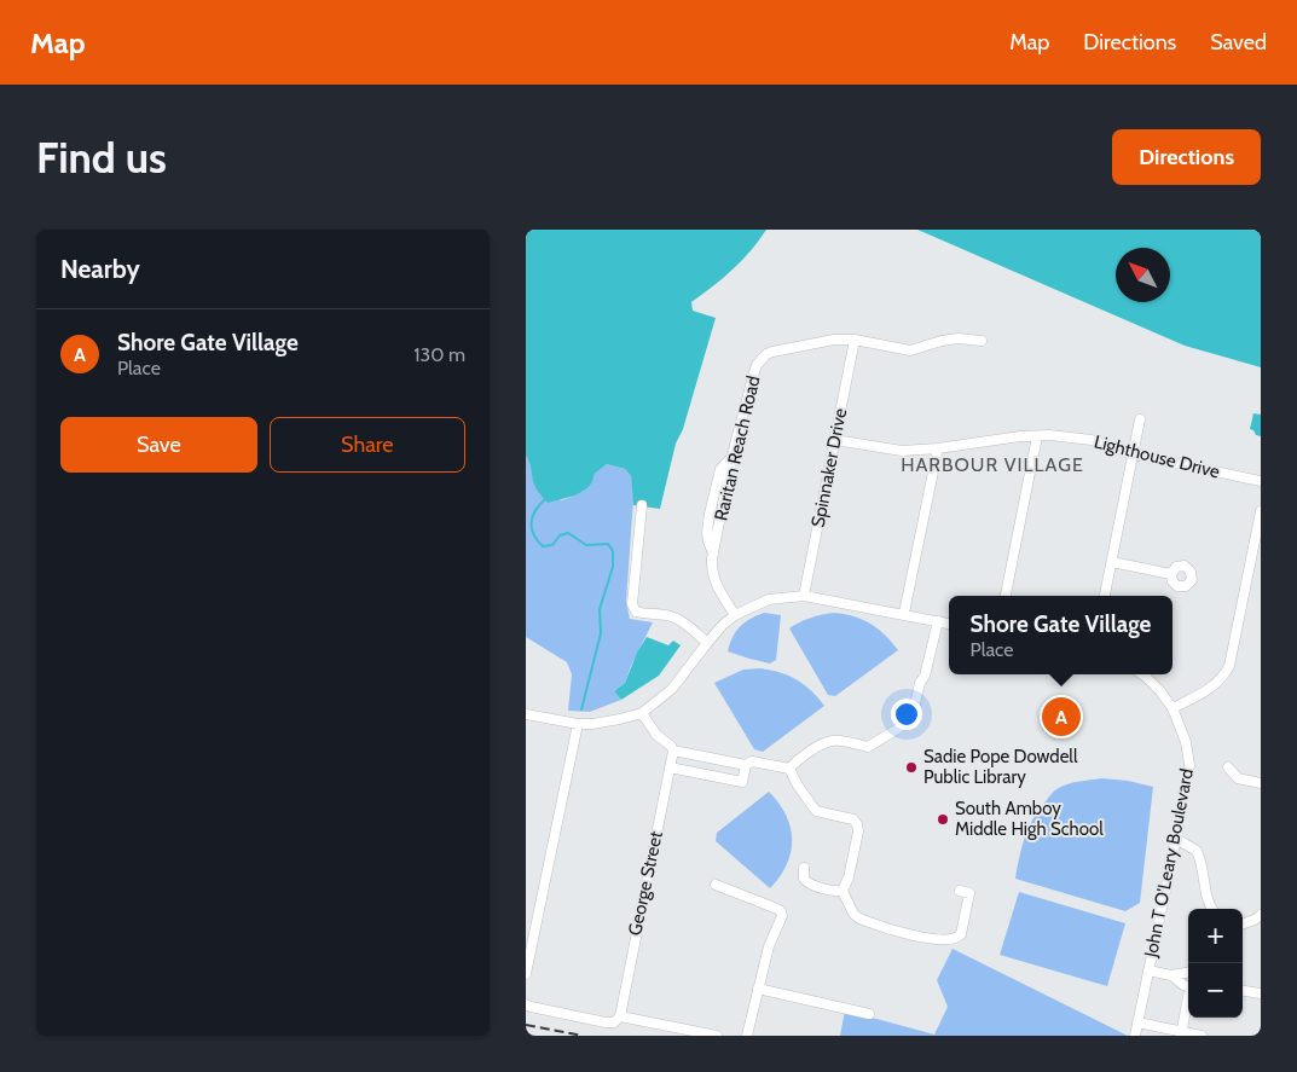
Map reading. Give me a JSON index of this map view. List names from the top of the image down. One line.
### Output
{"streets":{"street":["Raritan Reach Road","Lighthouse Drive","Spinnaker Drive","John T O'Leary Boulevard","George Street"]},"crossings":[["Raritan Reach Road","Spinnaker Drive"],["Lighthouse Drive","Spinnaker Drive"]],"districts":["HARBOUR VILLAGE"],"places":["Sadie Pope Dowdell Public Library","South Amboy Middle High School"],"north":"top left","page":{"header":"Map","nav":["Map","Directions","Saved"],"buttons":["Directions",["Save","Share"]],"title":"Find us","heading":"Nearby","list":[{"mark":"A","name":"Shore Gate Village","note":"Place","value":"130 m"}],"popup":["Shore Gate Village","Place"],"pins":"A","map_buttons":["+","−"]}}
